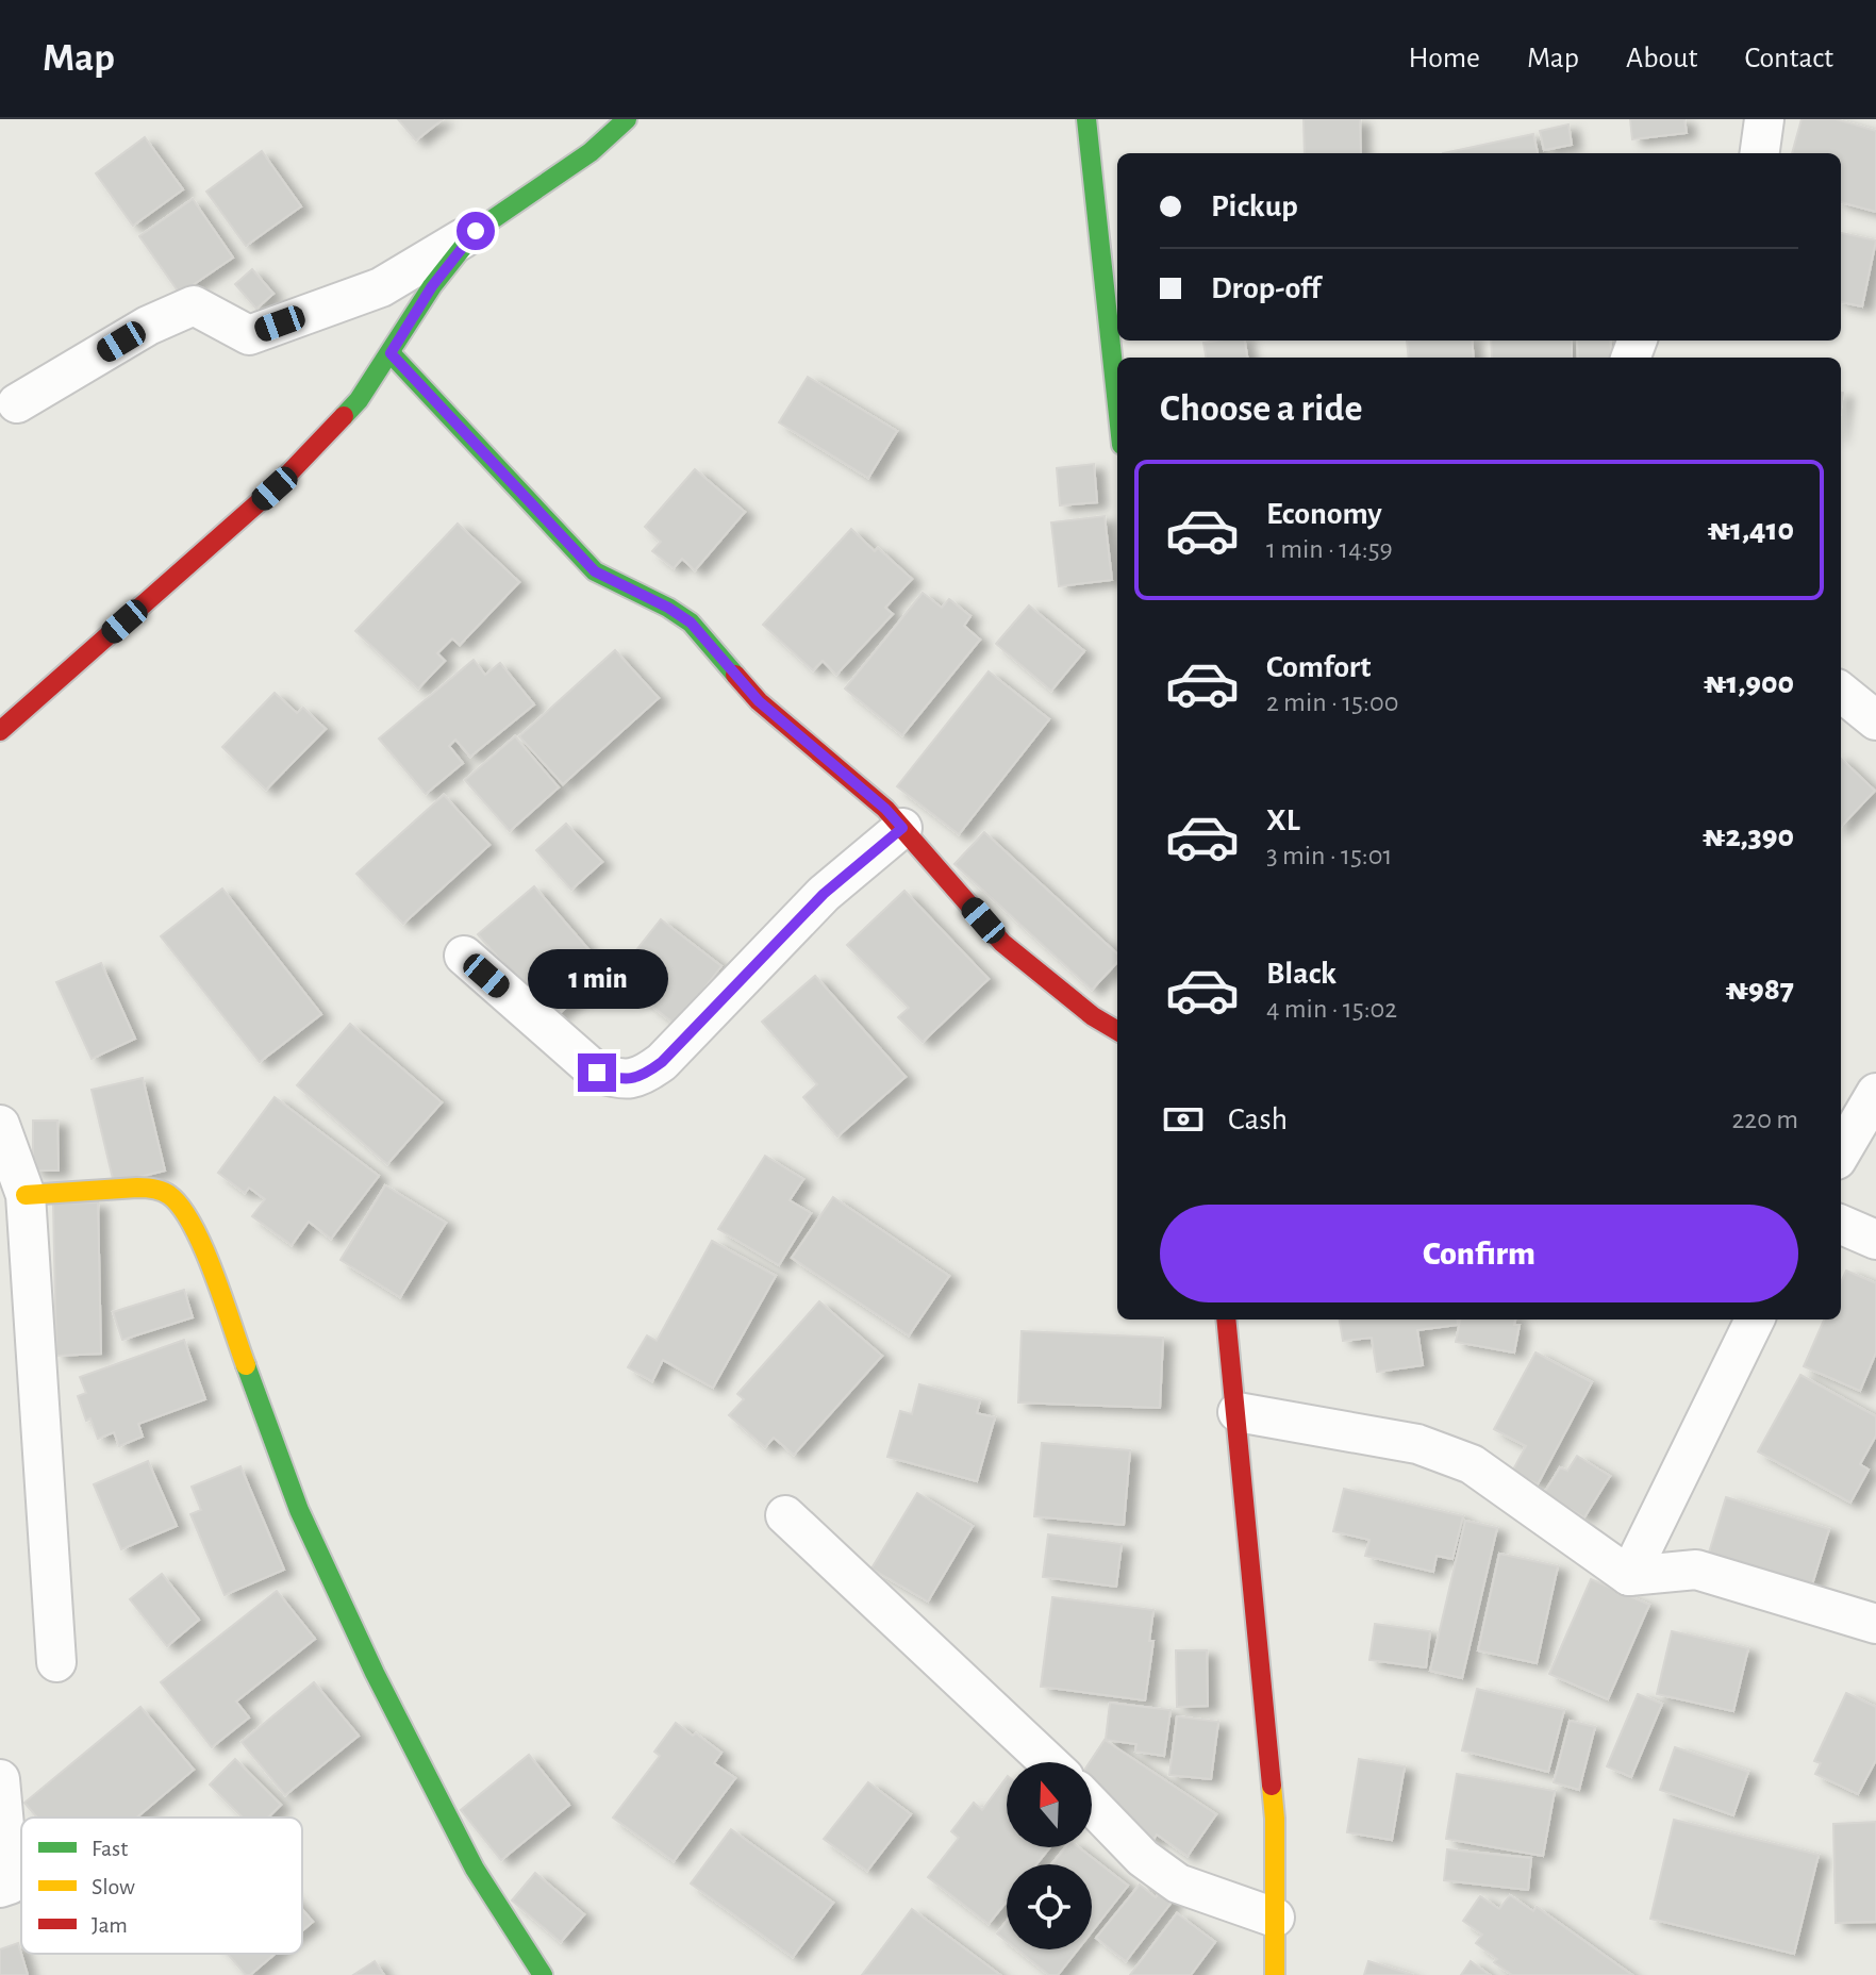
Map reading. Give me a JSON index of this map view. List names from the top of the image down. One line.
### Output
{"legend":["Fast","Slow","Jam"],"north":"top","page":{"header":"Map","nav":["Home","Map","About","Contact"],"banner":["Pickup","Drop-off"],"heading":"Choose a ride","list":[{"name":"Economy","note":"1 min · 14:59","value":"₦1,410"},{"name":"Comfort","note":"2 min · 15:00","value":"₦1,900"},{"name":"XL","note":"3 min · 15:01","value":"₦2,390"},{"name":"Black","note":"4 min · 15:02","value":"₦987"}],"bubble":"1 min","pay":["Cash","220 m"],"buttons":"Confirm"}}
